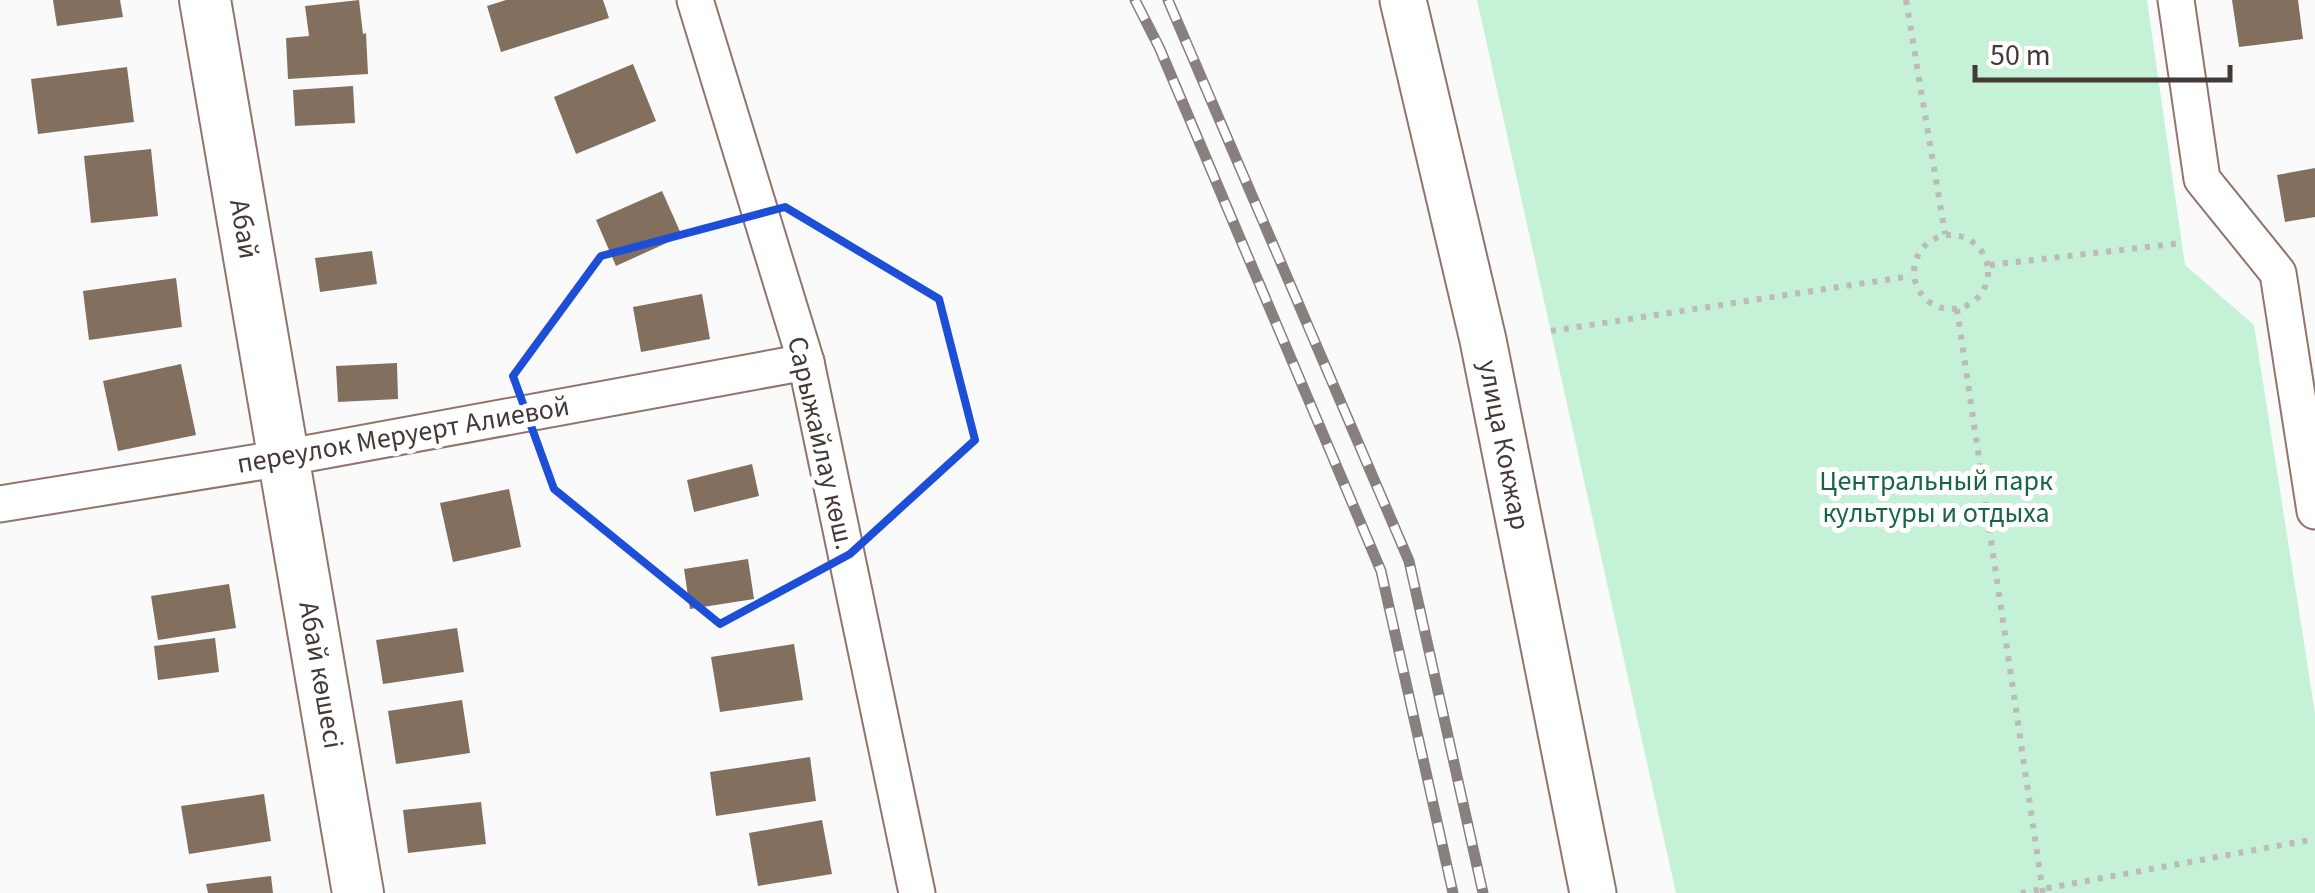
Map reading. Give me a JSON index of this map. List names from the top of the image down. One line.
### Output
{"streets":{"main road":["Абай","Абай көшесі"],"street":["переулок Меруерт Алиевой","Сарыжайлау көш.","улица Кокжар"]},"crossings":[["Абай","переулок Меруерт Алиевой"],["Абай","Абай көшесі"],["переулок Меруерт Алиевой","Сарыжайлау көш."],["переулок Меруерт Алиевой","Абай көшесі"]],"parks":["Центральный парк культуры и отдыха"],"scale_bar":"50 m"}
